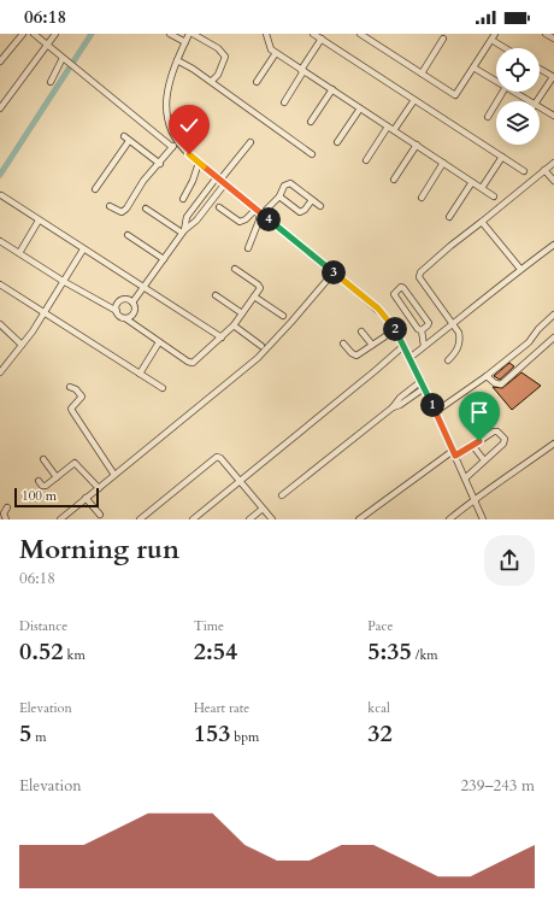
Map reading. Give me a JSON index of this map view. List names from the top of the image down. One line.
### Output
{"scale_bar":"100 m","page":{"status":"06:18","pins":["4","3","2","1"],"scale":"100 m","heading":["Morning run","06:18"],"stats":[["Distance","0.52 km"],["Time","2:54"],["Pace","5:35 /km"],["Elevation","5 m"],["Heart rate","153 bpm"],["kcal","32"]],"chart":["Elevation","239–243 m"]}}
